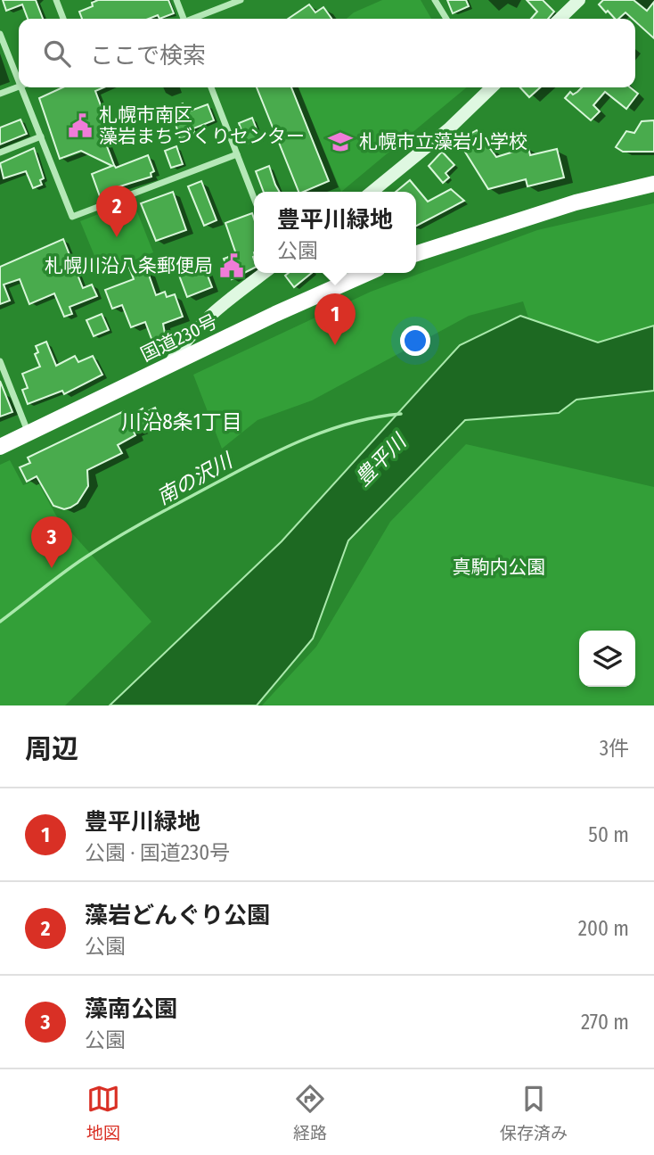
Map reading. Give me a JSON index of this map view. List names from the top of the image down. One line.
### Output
{"streets":{"highway":["国道230号"]},"districts":["川沿8条1丁目"],"water":["豊平川","南の沢川"],"parks":["真駒内公園"],"places":{"public building":["札幌市南区 藻岩まちづくりセンター","札幌川沿八条郵便局"],"school or university":["札幌市立藻岩小学校"]},"page":{"search":"ここで検索","pins":["2","1","3"],"popup":["豊平川緑地","公園"],"heading":["周辺","3件"],"list":[{"mark":"1","name":"豊平川緑地","note":"公園 · 国道230号","value":"50 m"},{"mark":"2","name":"藻岩どんぐり公園","note":"公園","value":"200 m"},{"mark":"3","name":"藻南公園","note":"公園","value":"270 m"}],"nav":["地図","経路","保存済み"]}}
